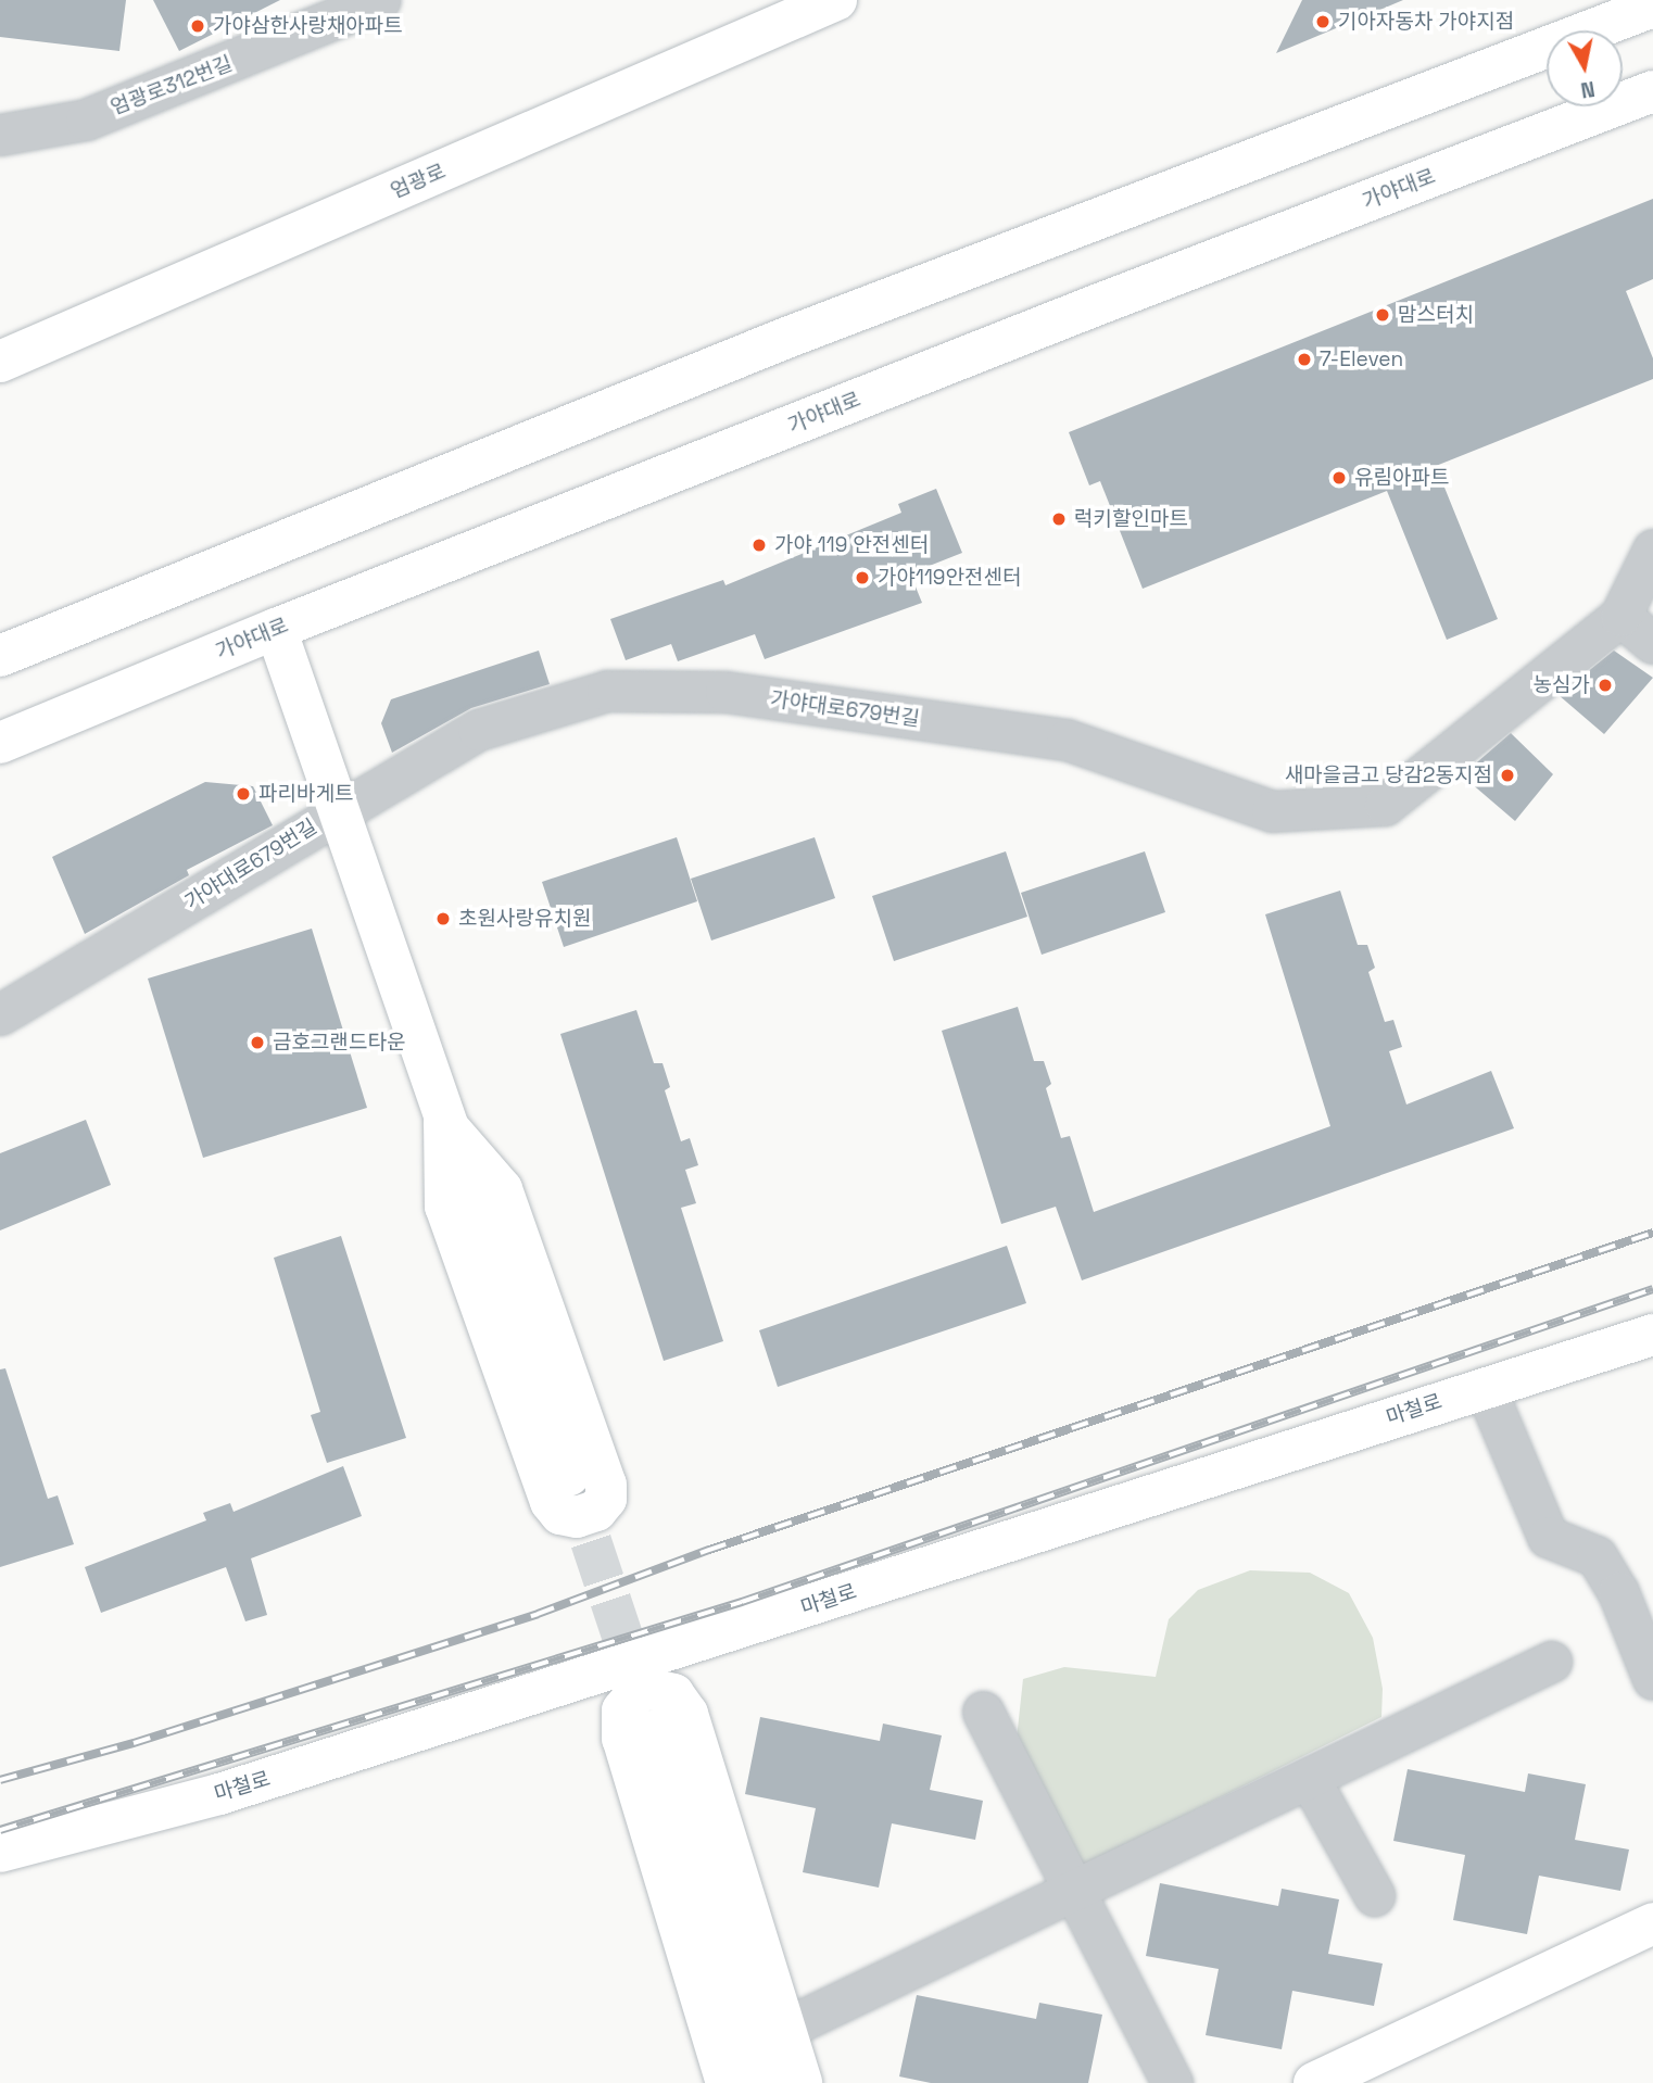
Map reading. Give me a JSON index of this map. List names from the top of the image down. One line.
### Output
{"streets":{"main road":["엄광로","가야대로","마철로"],"street":["엄광로312번길","가야대로679번길"]},"places":["기아자동차 가야지점","가야삼한사랑채아파트","맘스터치","7-Eleven","유림아파트","럭키할인마트","가야 119 안전센터","가야119안전센터","농심가","새마을금고 당감2동지점","파리바게트","초원사랑유치원","금호그랜드타운"],"north":"bottom"}
